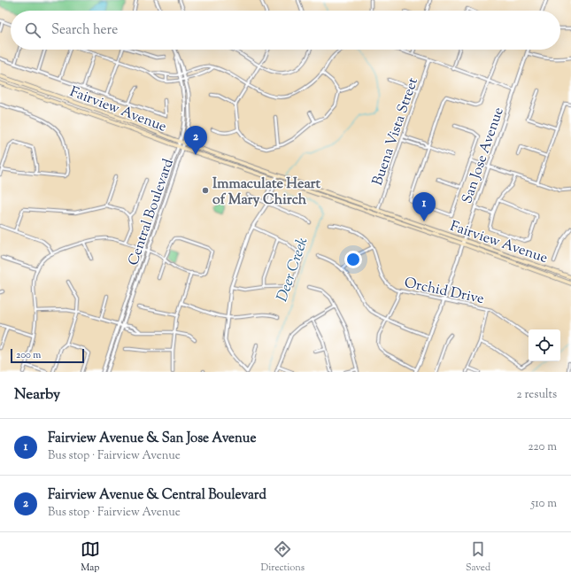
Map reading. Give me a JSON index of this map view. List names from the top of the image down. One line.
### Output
{"streets":{"main road":["Fairview Avenue"],"street":["Buena Vista Street","San Jose Avenue","Central Boulevard","Orchid Drive"]},"crossings":[["Fairview Avenue","Buena Vista Street"],["Fairview Avenue","San Jose Avenue"],["Fairview Avenue","Central Boulevard"],["San Jose Avenue","Orchid Drive"]],"water":["Deer Creek"],"places":["Immaculate Heart of Mary Chirch"],"scale_bar":"200 m","page":{"search":"Search here","pins":["2","1"],"scale":"200 m","heading":["Nearby","2 results"],"list":[{"mark":"1","name":"Fairview Avenue & San Jose Avenue","note":"Bus stop · Fairview Avenue","value":"220 m"},{"mark":"2","name":"Fairview Avenue & Central Boulevard","note":"Bus stop · Fairview Avenue","value":"510 m"}],"nav":["Map","Directions","Saved"]}}
